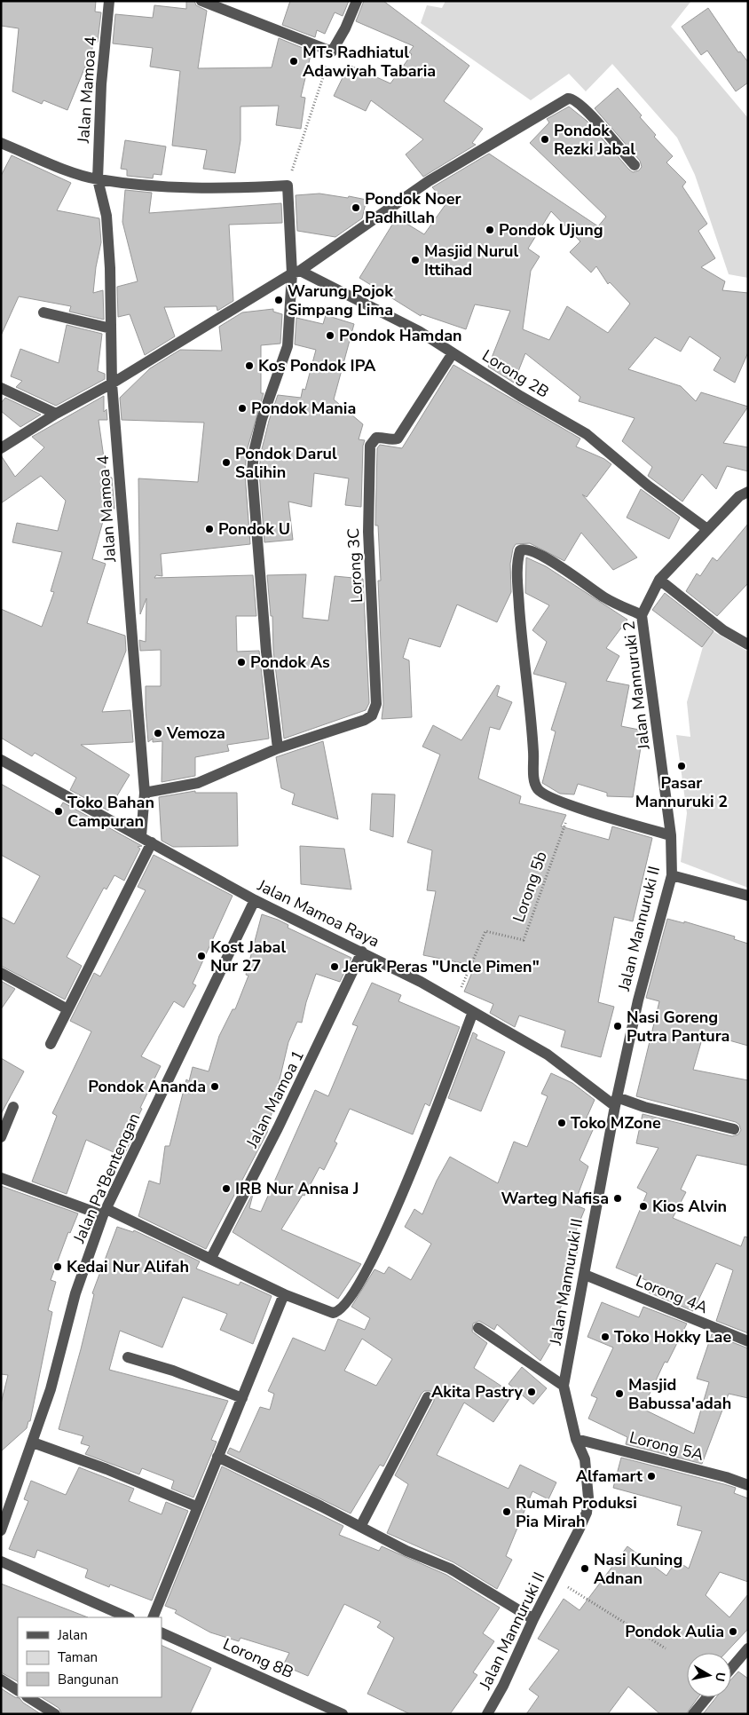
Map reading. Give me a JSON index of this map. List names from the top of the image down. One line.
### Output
{"streets":{"street":["Jalan Mamoa 4","Lorong 2B","Lorong 3C","Jalan Mannuruki 2","Jalan Mamoa Raya","Jalan Mannuruki II","Jalan Mamoa 1","Jalan Pa'Bentengan","Lorong 4A","Lorong 5A","Lorong 8B"],"path":["Lorong 5b"]},"crossings":[["Jalan Mamoa 4","Jalan Mamoa Raya"],["Lorong 2B","Lorong 3C"],["Lorong 2B","Jalan Mannuruki 2"],["Jalan Mannuruki 2","Jalan Mannuruki II"],["Lorong 5b","Jalan Mamoa Raya"],["Jalan Mamoa Raya","Jalan Mannuruki II"],["Jalan Mamoa Raya","Jalan Mamoa 1"],["Jalan Mamoa Raya","Jalan Pa'Bentengan"],["Jalan Mannuruki II","Lorong 4A"],["Jalan Mannuruki II","Lorong 5A"]],"places":["MTs Radhiatul Adawiyah Tabaria","Pondok Rezki Jabal","Pondok Noer Padhillah","Pondok Ujung","Masjid Nurul Ittihad","Warung Pojok Simpang Lima","Pondok Hamdan","Kos Pondok IPA","Pondok Mania","Pondok Darul Salihin","Pondok U","Pondok As","Vemoza","Pasar Mannuruki 2","Toko Bahan Campuran","Kost Jabal Nur 27","Jeruk Peras \"Uncle Pimen\"","Nasi Goreng Putra Pantura","Pondok Ananda","Toko MZone","IRB Nur Annisa J","Warteg Nafisa","Kios Alvin","Kedai Nur Alifah","Toko Hokky Lae","Akita Pastry","Masjid Babussa'adah","Alfamart","Rumah Produksi Pia Mirah","Nasi Kuning Adnan","Pondok Aulia"],"legend":["Jalan","Taman","Bangunan"],"north":"right"}
